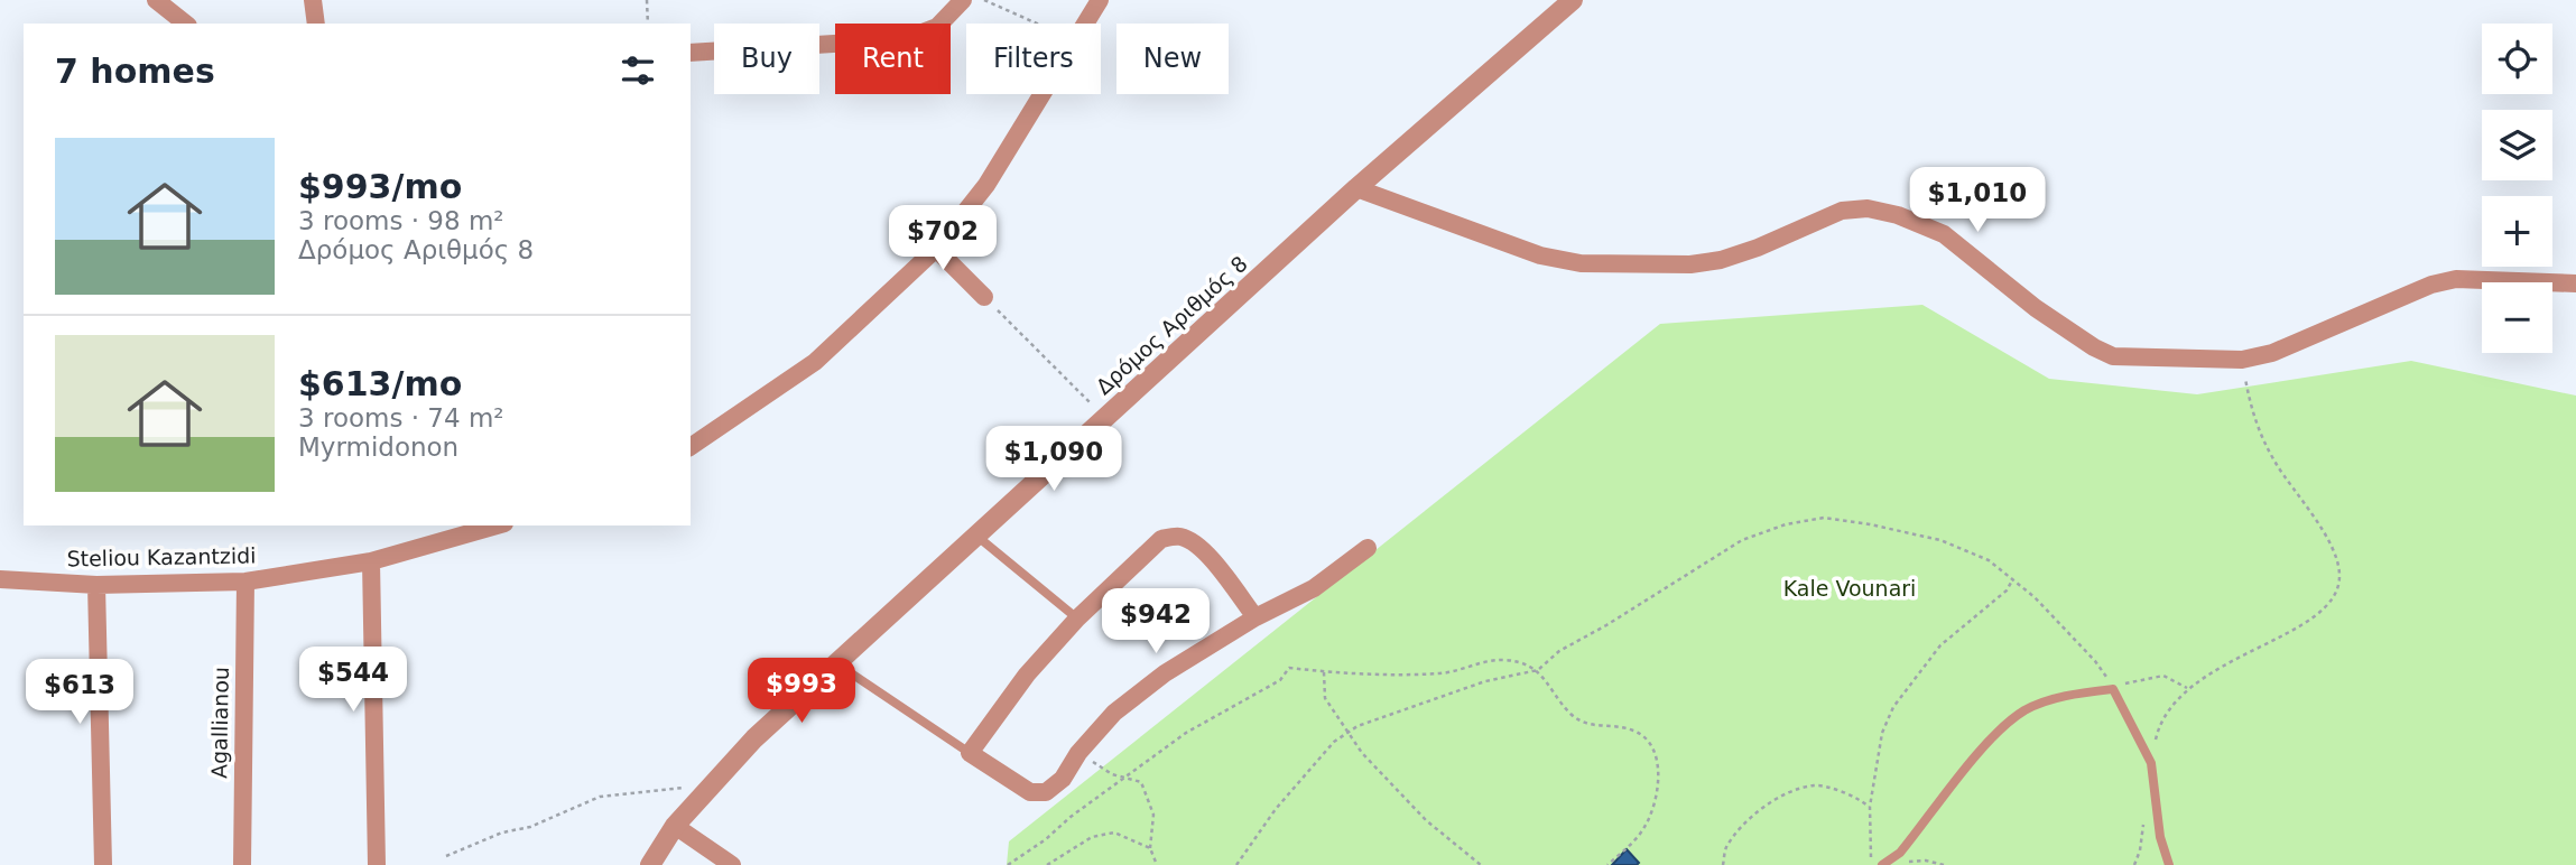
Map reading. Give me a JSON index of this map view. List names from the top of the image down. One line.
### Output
{"streets":{"street":["Δρόμος Αριθμός 8","Steliou Kazantzidi","Agallianou"]},"crossings":[["Steliou Kazantzidi","Agallianou"]],"parks":["Kale Vounari"],"page":{"map_buttons":["+","−"],"chip":["Buy","Rent","Filters","New"],"heading":"7 homes","list":[{"name":"$993/mo","note":"3 rooms · 98 m² · Δρόμος Αριθμός 8"},{"name":"$613/mo","note":"3 rooms · 74 m² · Myrmidonon"}],"price":["$1,010","$702","$1,090","$942","$544","$993","$613"]}}
